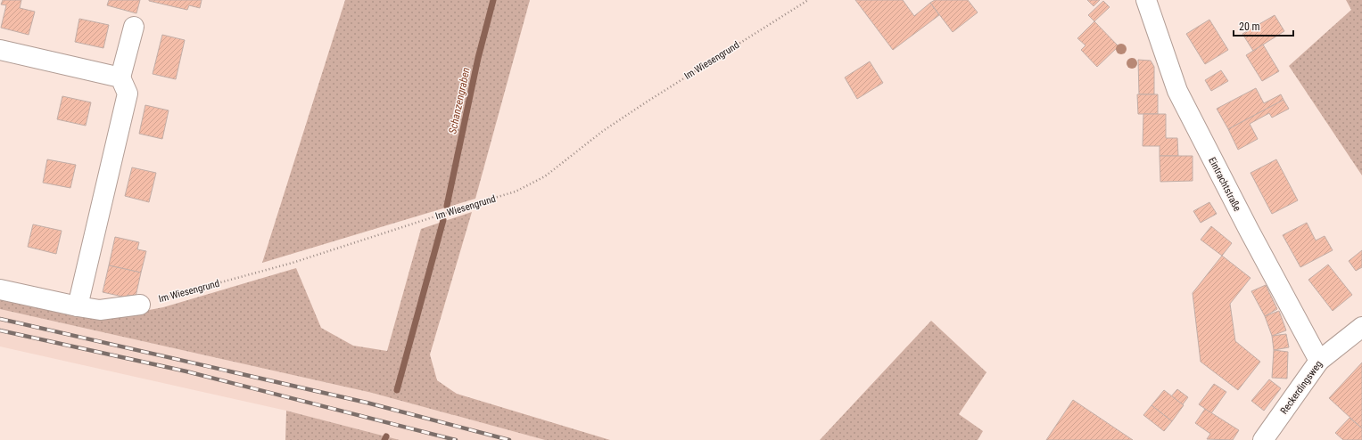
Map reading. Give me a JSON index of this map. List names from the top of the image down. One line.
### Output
{"streets":{"street":["Eintrachtstraße","Reckerdingsweg"],"path":["Im Wiesengrund"]},"crossings":[["Eintrachtstraße","Reckerdingsweg"]],"water":["Schanzengraben"],"scale_bar":"20 m"}
